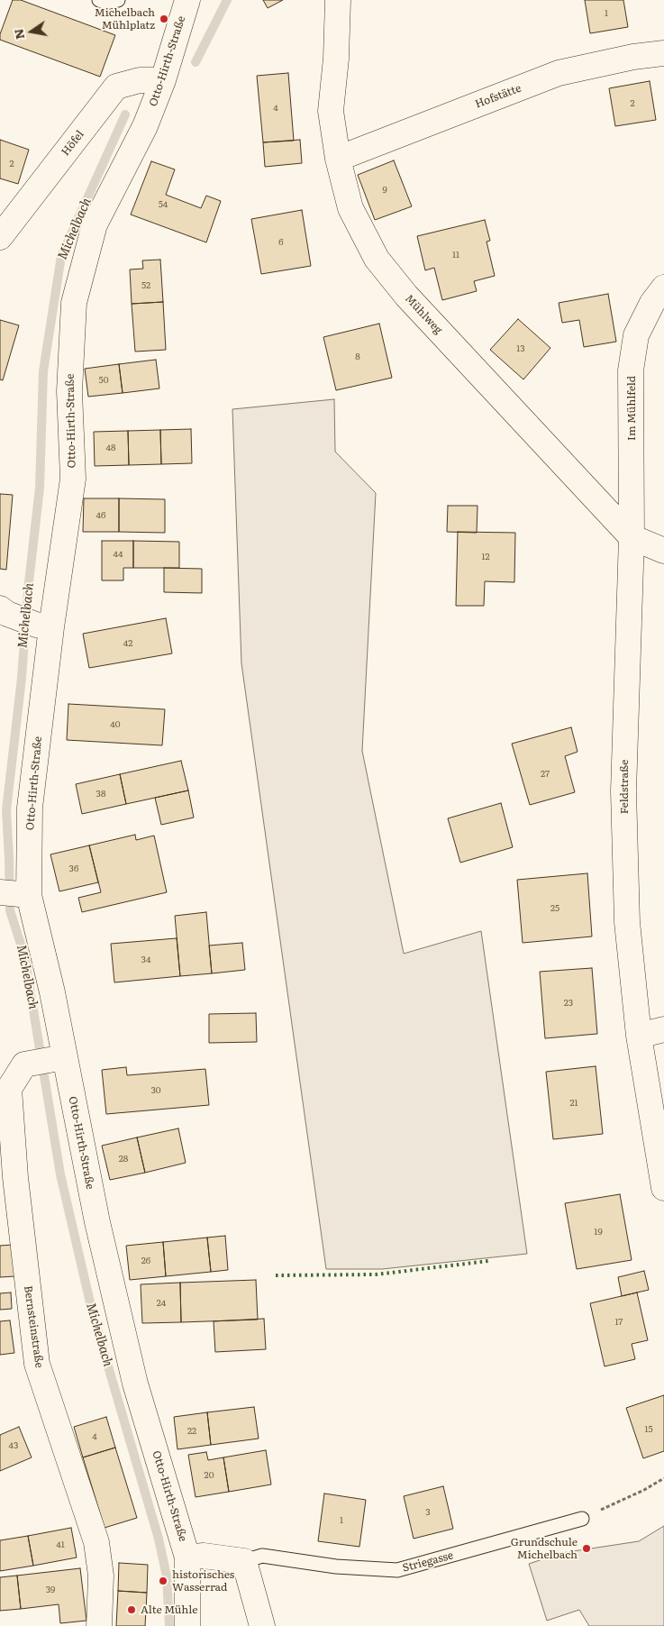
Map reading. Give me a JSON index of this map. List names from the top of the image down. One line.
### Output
{"streets":{"street":["Otto-Hirth-Straße","Hofstätte","Höfel","Mühlweg","Im Mühlfeld","Feldstraße","Bernsteinstraße"],"lane":["Striegasse"]},"crossings":[["Otto-Hirth-Straße","Höfel"],["Otto-Hirth-Straße","Bernsteinstraße"],["Hofstätte","Mühlweg"],["Mühlweg","Im Mühlfeld"],["Mühlweg","Feldstraße"],["Im Mühlfeld","Feldstraße"]],"water":["Michelbach"],"places":["Michelbach Mühlplatz","Grundschule Michelbach","historisches Wasserrad","Alte Mühle"],"house_numbers":["1","2","4","2","9","54","6","11","52","13","8","50","48","46","44","12","42","40","27","38","36","25","34","23","30","21","28","19","26","24","17","15","22","4","43","20","3","1","41","39"],"north":"left"}
